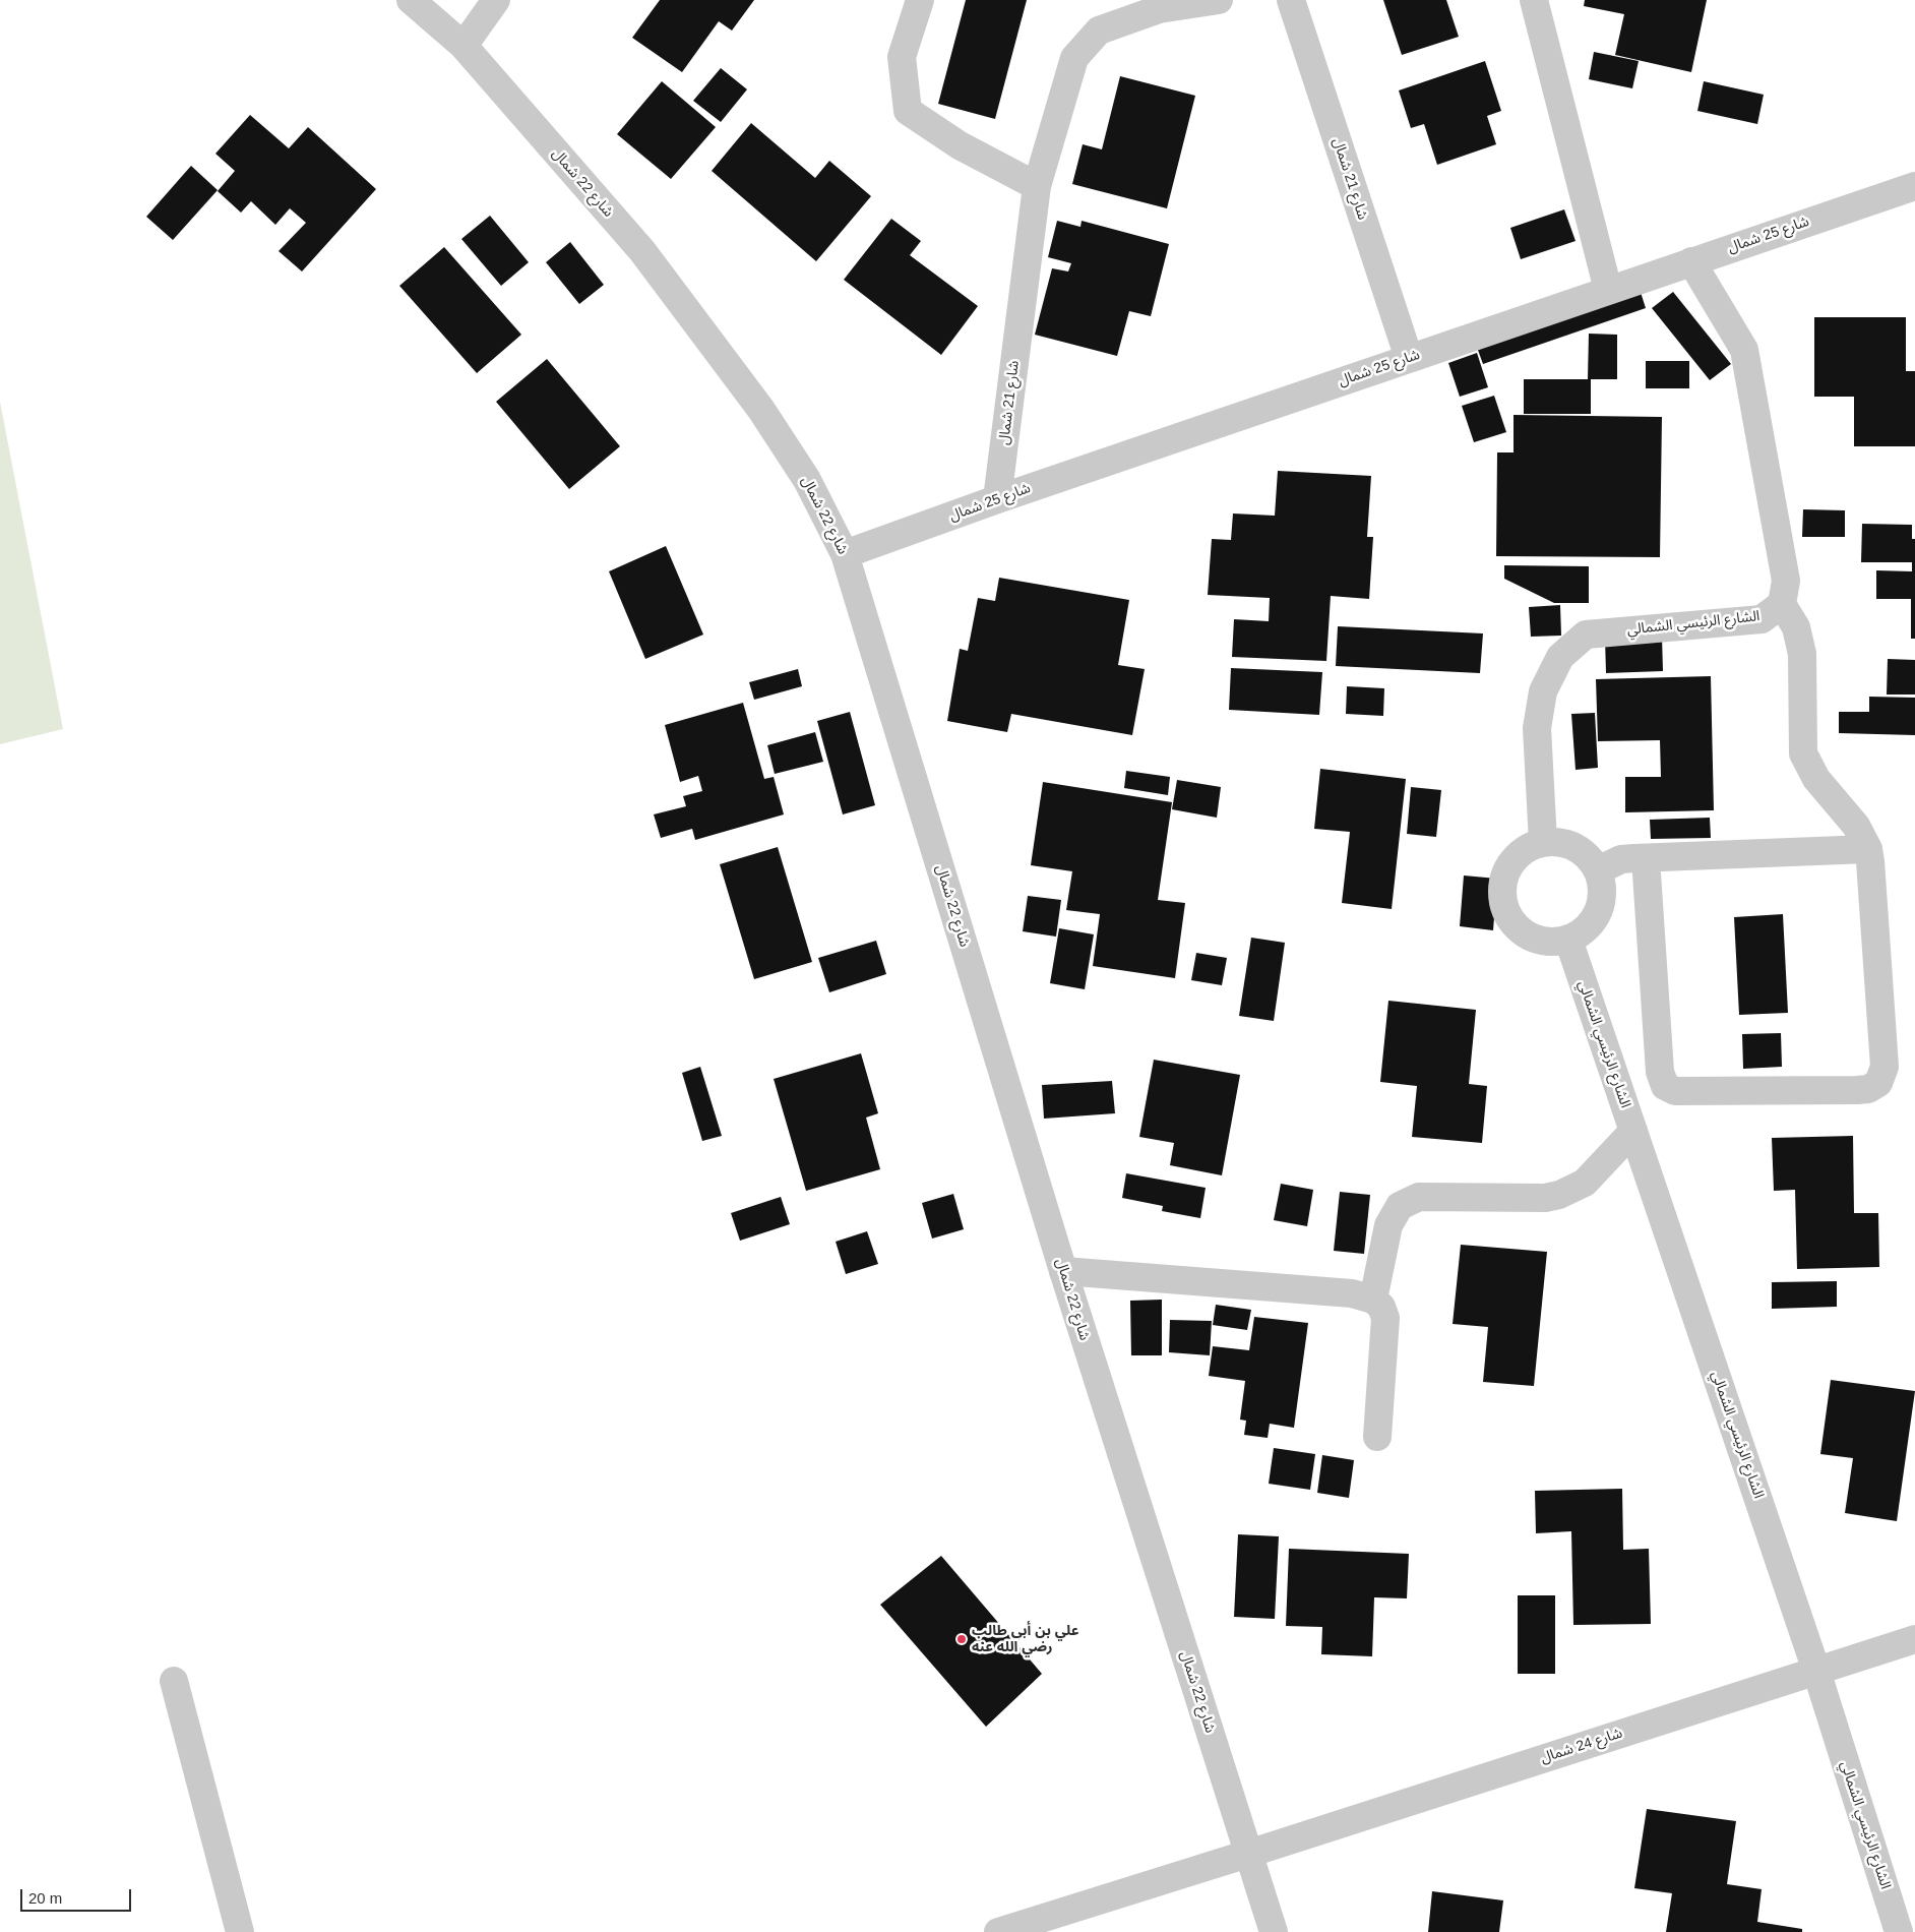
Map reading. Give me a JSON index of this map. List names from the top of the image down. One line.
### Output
{"streets":{"street":["شارع 21 شمال","شارع 22 شمال","شارع 25 شمال","الشارع الرئيسي الشمالي","شارع 24 شمال"]},"crossings":[["شارع 21 شمال","شارع 25 شمال"],["شارع 22 شمال","شارع 25 شمال"],["شارع 22 شمال","شارع 24 شمال"],["الشارع الرئيسي الشمالي","شارع 24 شمال"]],"places":["علي بن أبي طالب رضي الله عنه"],"scale_bar":"20 m"}
